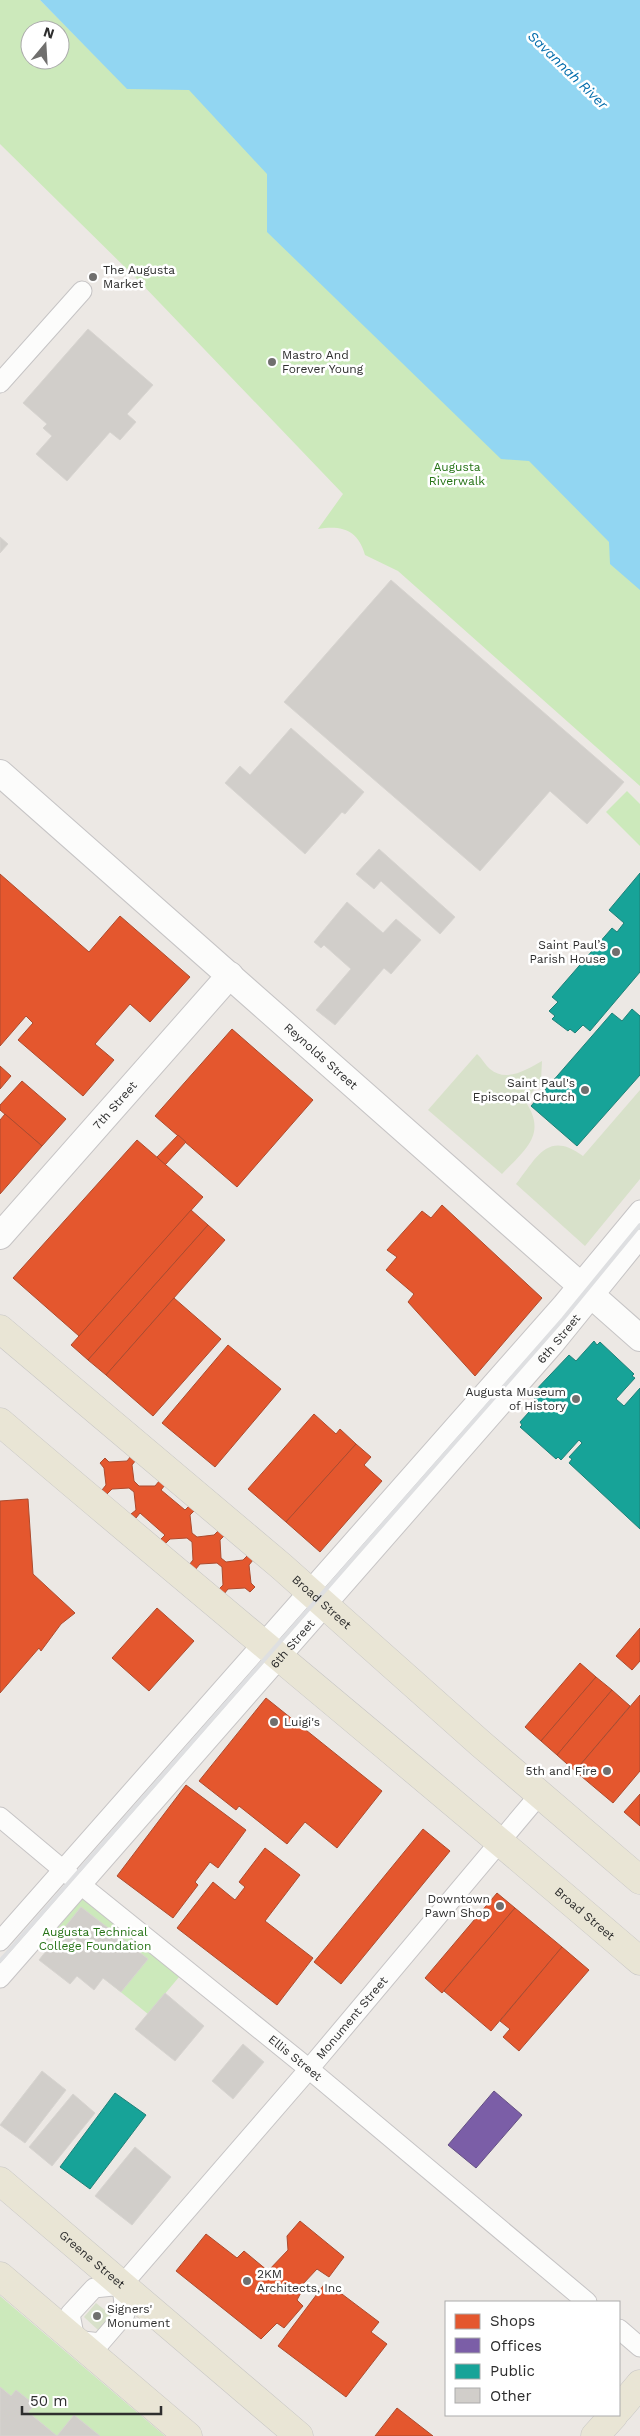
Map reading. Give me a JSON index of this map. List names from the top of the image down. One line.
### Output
{"streets":{"main road":["Reynolds Street","7th Street","Broad Street","Greene Street"],"street":["6th Street","Monument Street","Ellis Street"]},"crossings":[["Reynolds Street","7th Street"],["Reynolds Street","6th Street"],["6th Street","Broad Street"],["6th Street","Ellis Street"],["Broad Street","Monument Street"],["Monument Street","Ellis Street"],["Monument Street","Greene Street"]],"water":["Savannah River"],"parks":["Augusta Riverwalk","Augusta Technical College Foundation"],"places":["The Augusta Market","Mastro And Forever Young","Saint Paul’s Parish House","Saint Paul's Episcopal Church","Augusta Museum of History","Luigi's","5th and Fire","Downtown Pawn Shop","2KM Architects, Inc","Signers' Monument"],"legend":["Shops","Offices","Public","Other"],"scale_bar":"50 m","north":"top"}
